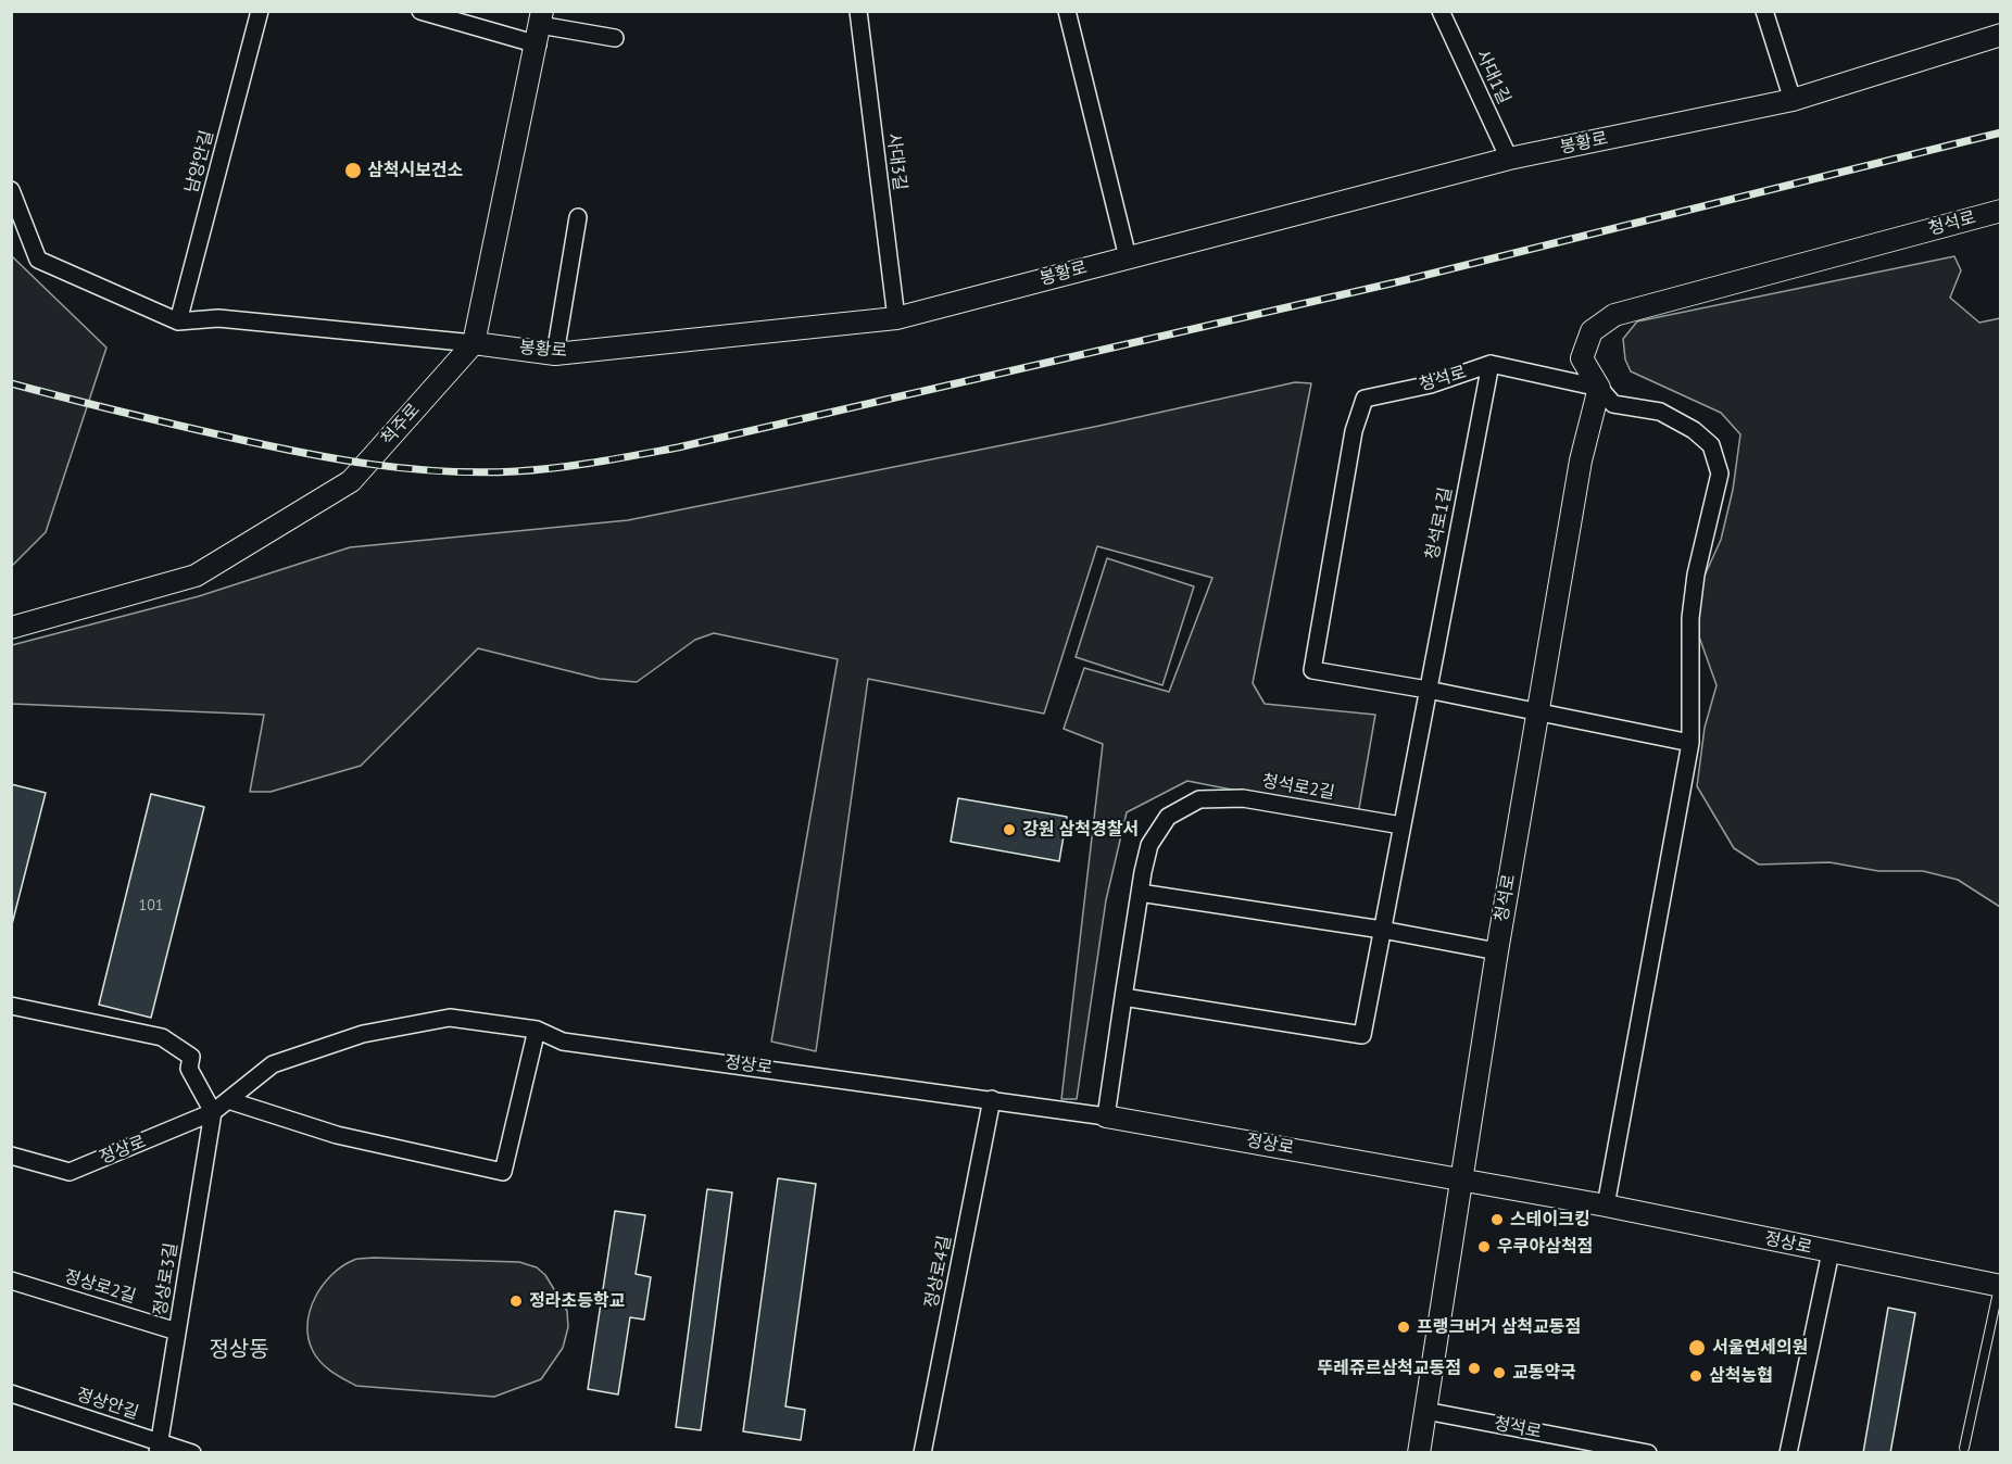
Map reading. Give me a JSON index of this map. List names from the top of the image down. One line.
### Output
{"streets":{"street":["사대1길","봉황로","남양안길","사대3길","청석로","척주로","청석로1길","청석로2길","정상로","정상로4길","정상로3길","정상로2길","정상안길"]},"crossings":[["사대1길","봉황로"],["봉황로","남양안길"],["봉황로","사대3길"],["봉황로","척주로"],["청석로","청석로1길"],["청석로","정상로"],["청석로1길","청석로2길"],["청석로2길","정상로"],["정상로","정상로4길"],["정상로","정상로3길"],["정상로3길","정상로2길"],["정상로3길","정상안길"]],"districts":["정상동"],"places":["삼척시보건소","강원 삼척경찰서","스테이크킹","우쿠야삼척점","정라초등학교","프랭크버거 삼척교동점","서울연세의원","뚜레쥬르삼척교동점","교동약국","삼척농협"],"house_numbers":["101"]}
